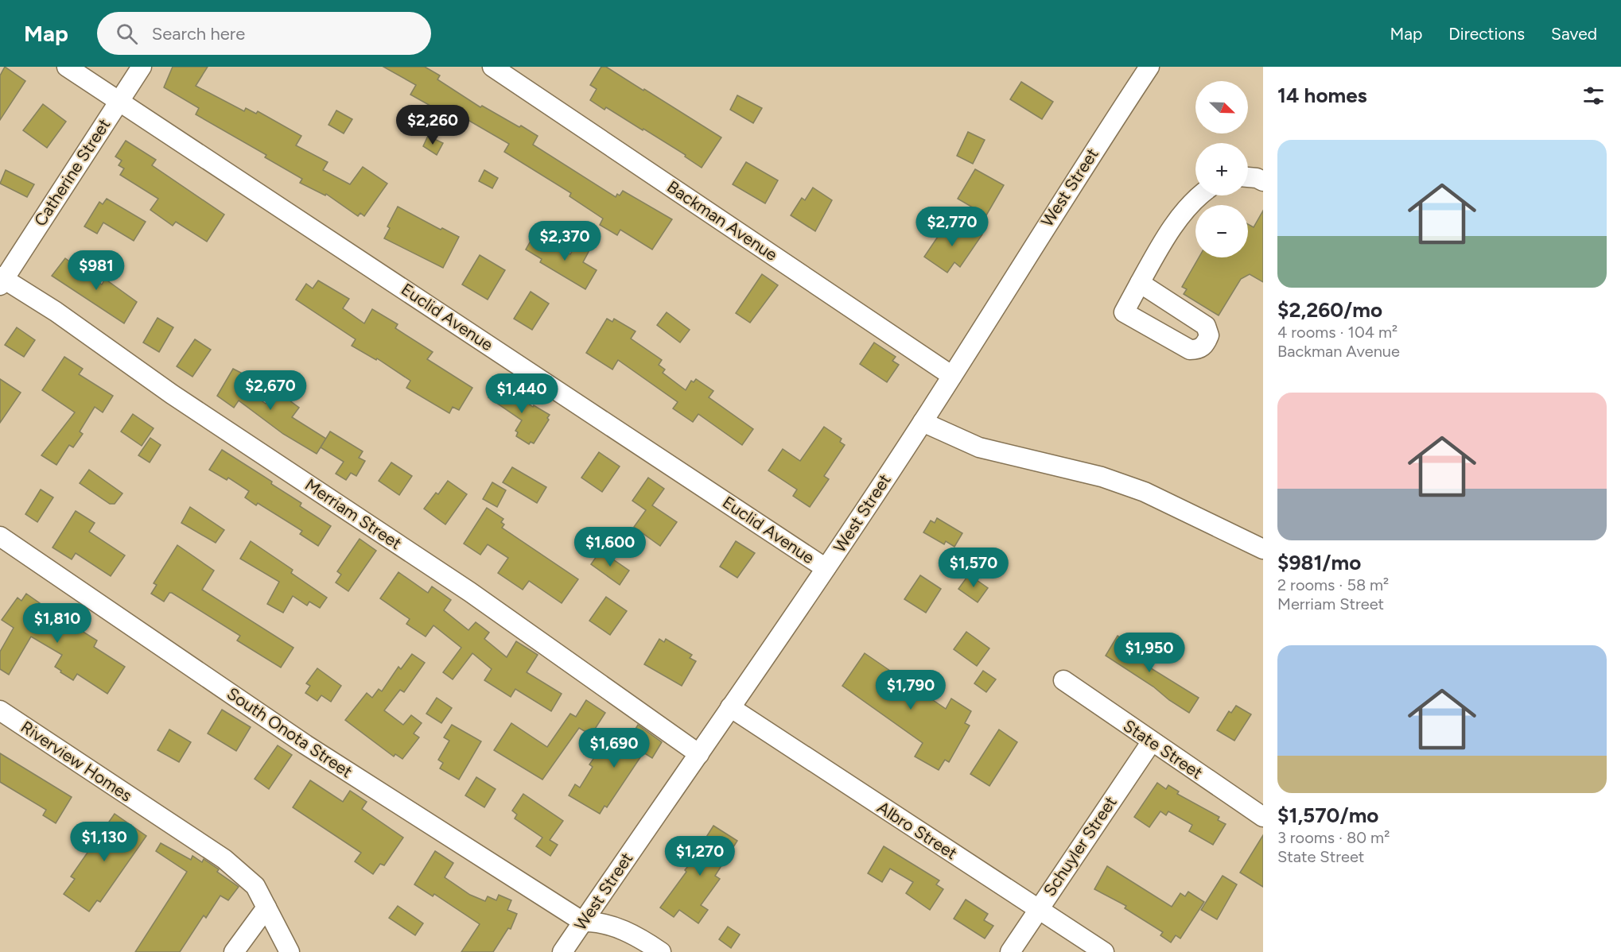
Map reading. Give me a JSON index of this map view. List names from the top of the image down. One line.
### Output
{"streets":{"street":["Catherine Street","West Street","Backman Avenue","Euclid Avenue","Merriam Street","South Onota Street","State Street","Riverview Homes","Albro Street","Schuyler Street"]},"crossings":[["Catherine Street","Euclid Avenue"],["Catherine Street","Merriam Street"],["West Street","Backman Avenue"],["West Street","Euclid Avenue"],["West Street","Merriam Street"],["West Street","South Onota Street"],["West Street","Albro Street"],["State Street","Schuyler Street"],["Albro Street","Schuyler Street"]],"north":"bottom right","page":{"header":"Map","search":"Search here","nav":["Map","Directions","Saved"],"heading":"14 homes","map_buttons":["+","−"],"price":["$2,260","$2,770","$2,370","$981","$2,670","$1,440","$1,600","$1,570","$1,810","$1,950","$1,790","$1,690","$1,130","$1,270"],"list":[{"name":"$2,260/mo","note":"4 rooms · 104 m² · Backman Avenue"},{"name":"$981/mo","note":"2 rooms · 58 m² · Merriam Street"},{"name":"$1,570/mo","note":"3 rooms · 80 m² · State Street"}]}}
